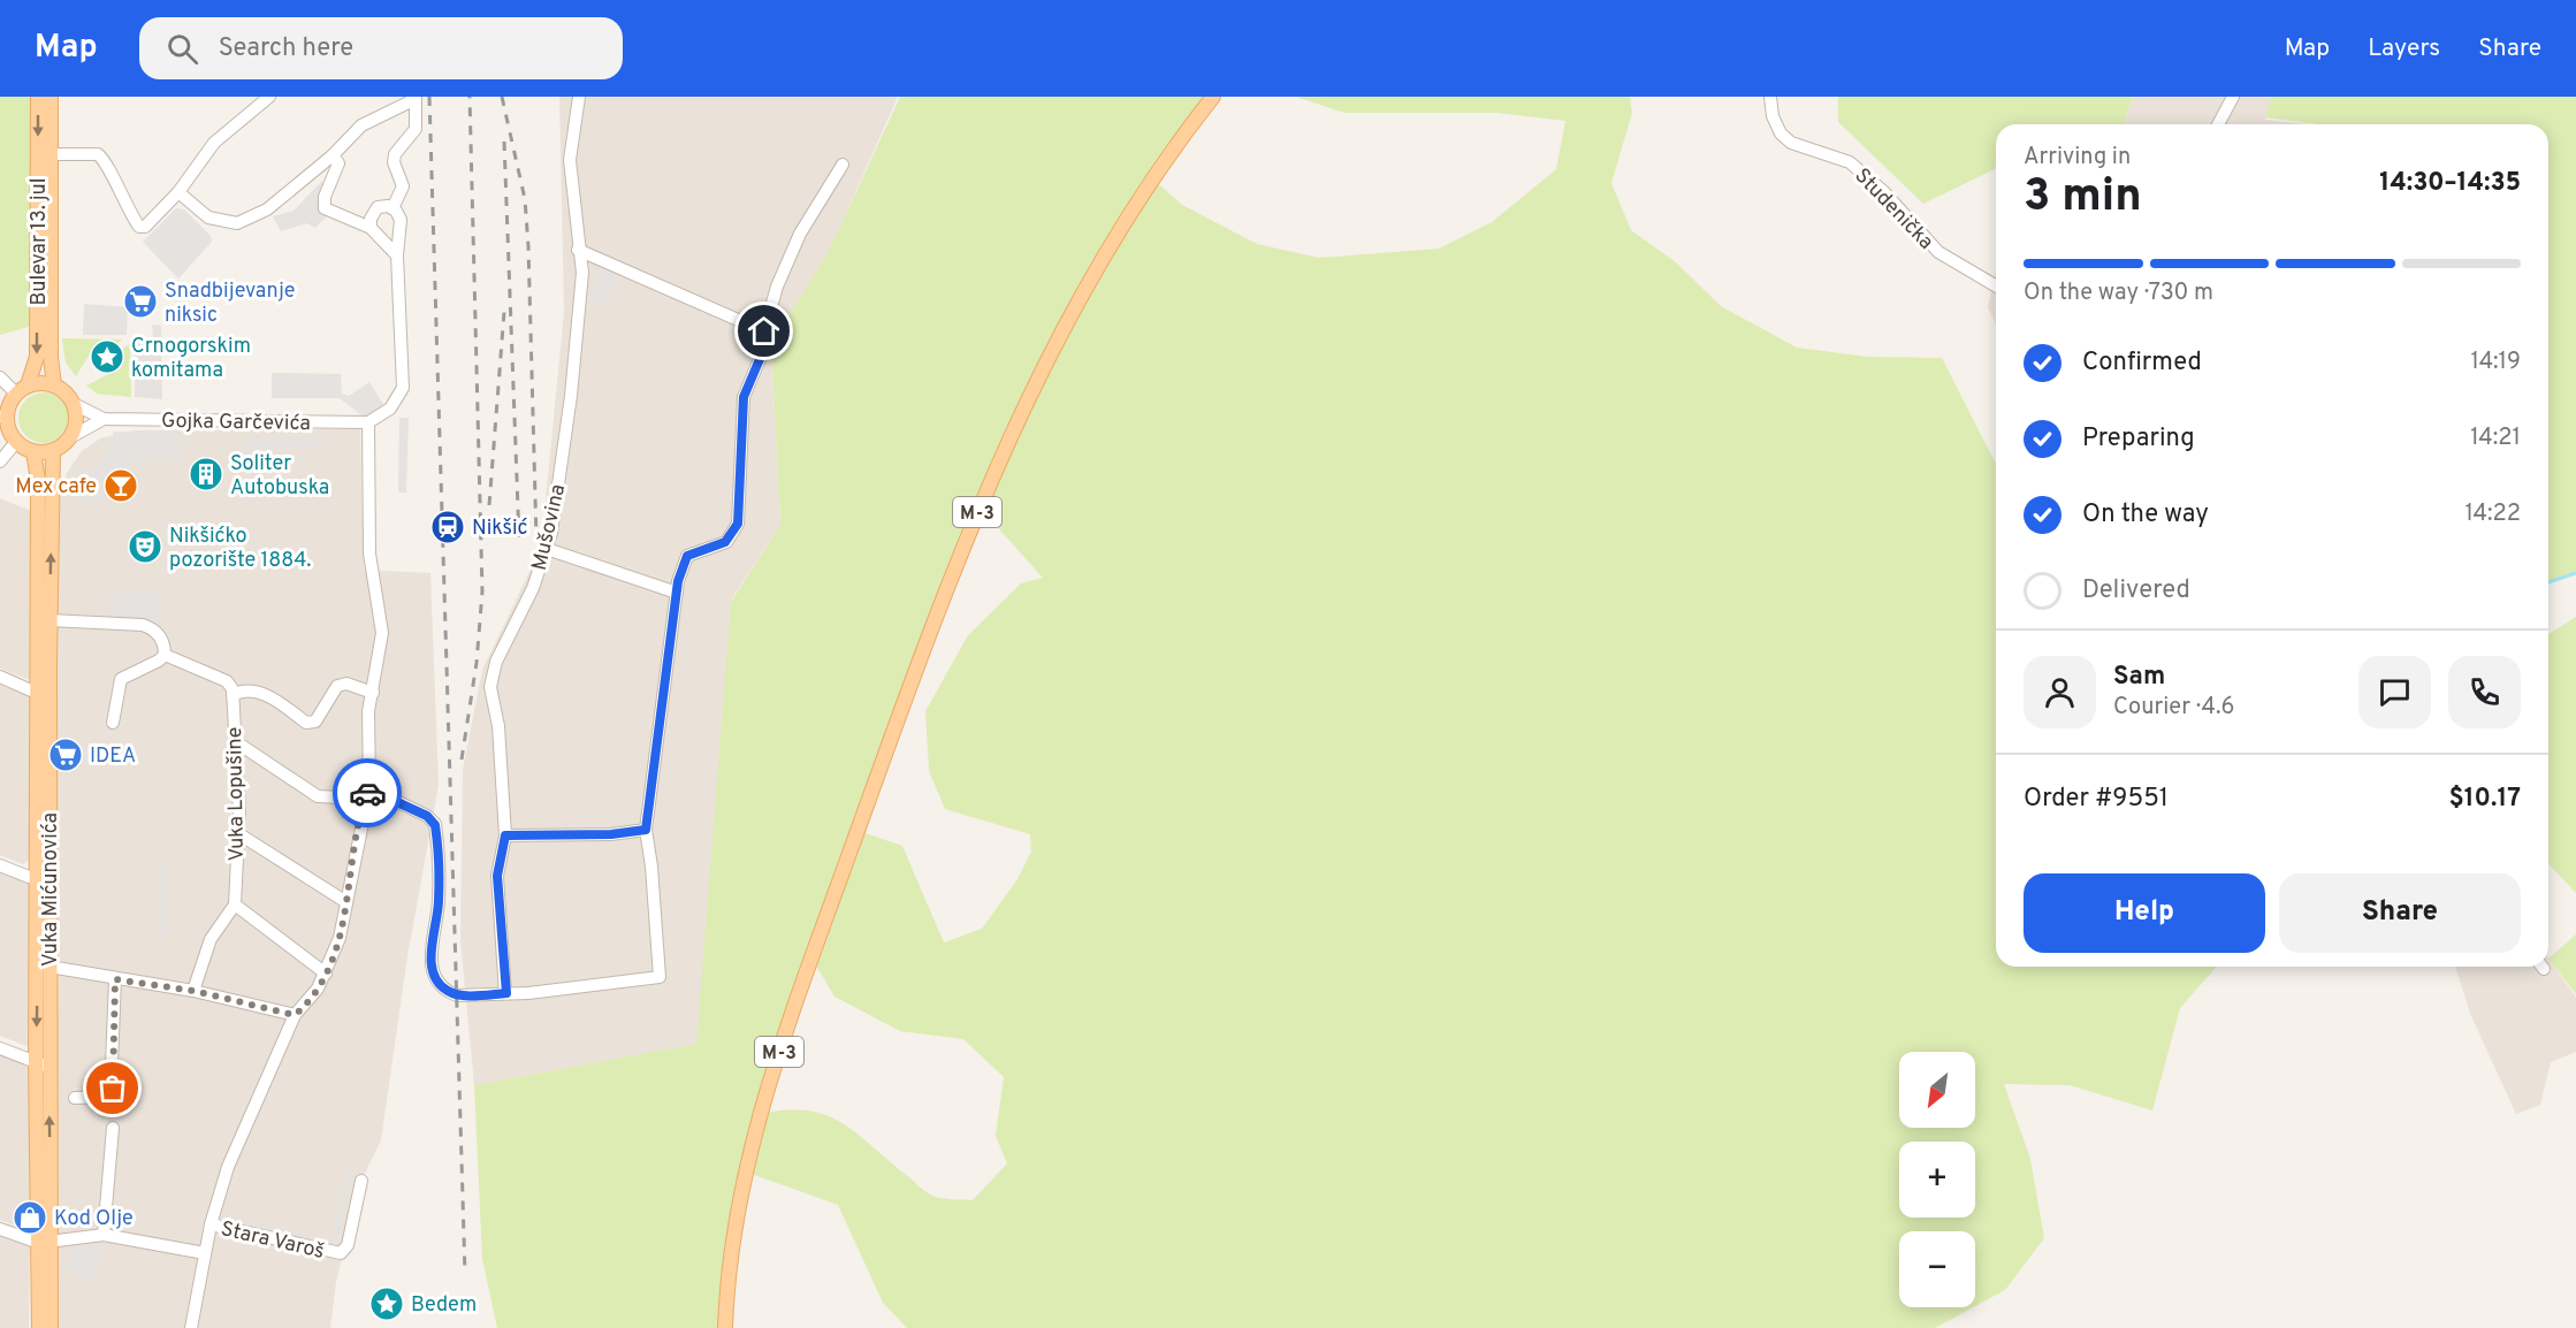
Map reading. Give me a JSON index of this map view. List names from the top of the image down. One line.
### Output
{"streets":{"main road":["Bulevar 13. jul","M-3","Vuka Mićunovića"],"street":["Studenička","Gojka Garčevića","Mušovina","Vuka Lopušine","Stara Varoš"]},"crossings":[["Bulevar 13. jul","Vuka Mićunovića"],["Vuka Mićunovića","Stara Varoš"]],"places":{"supermarket":["Snadbijevanje niksic","IDEA"],"place":["Crnogorskim komitama","Bedem"],"building":["Soliter Autobuska"],"bar":["Mex cafe"],"station":["Nikšić"],"theatre":["Nikšićko pozorište 1884."],"shop":["Kod Olje"]},"north":"bottom left","page":{"header":"Map","search":"Search here","nav":["Map","Layers","Share"],"heading":["3 min","Arriving in","14:30–14:35"],"panel":["Sam","Courier · 4.6","Order #9551","$10.17"],"bar":"On the way · 730 m","list":[["Confirmed","14:19"],["Preparing","14:21"],["On the way","14:22"],"Delivered"],"buttons":["Help","Share"],"map_buttons":["+","−"]}}
